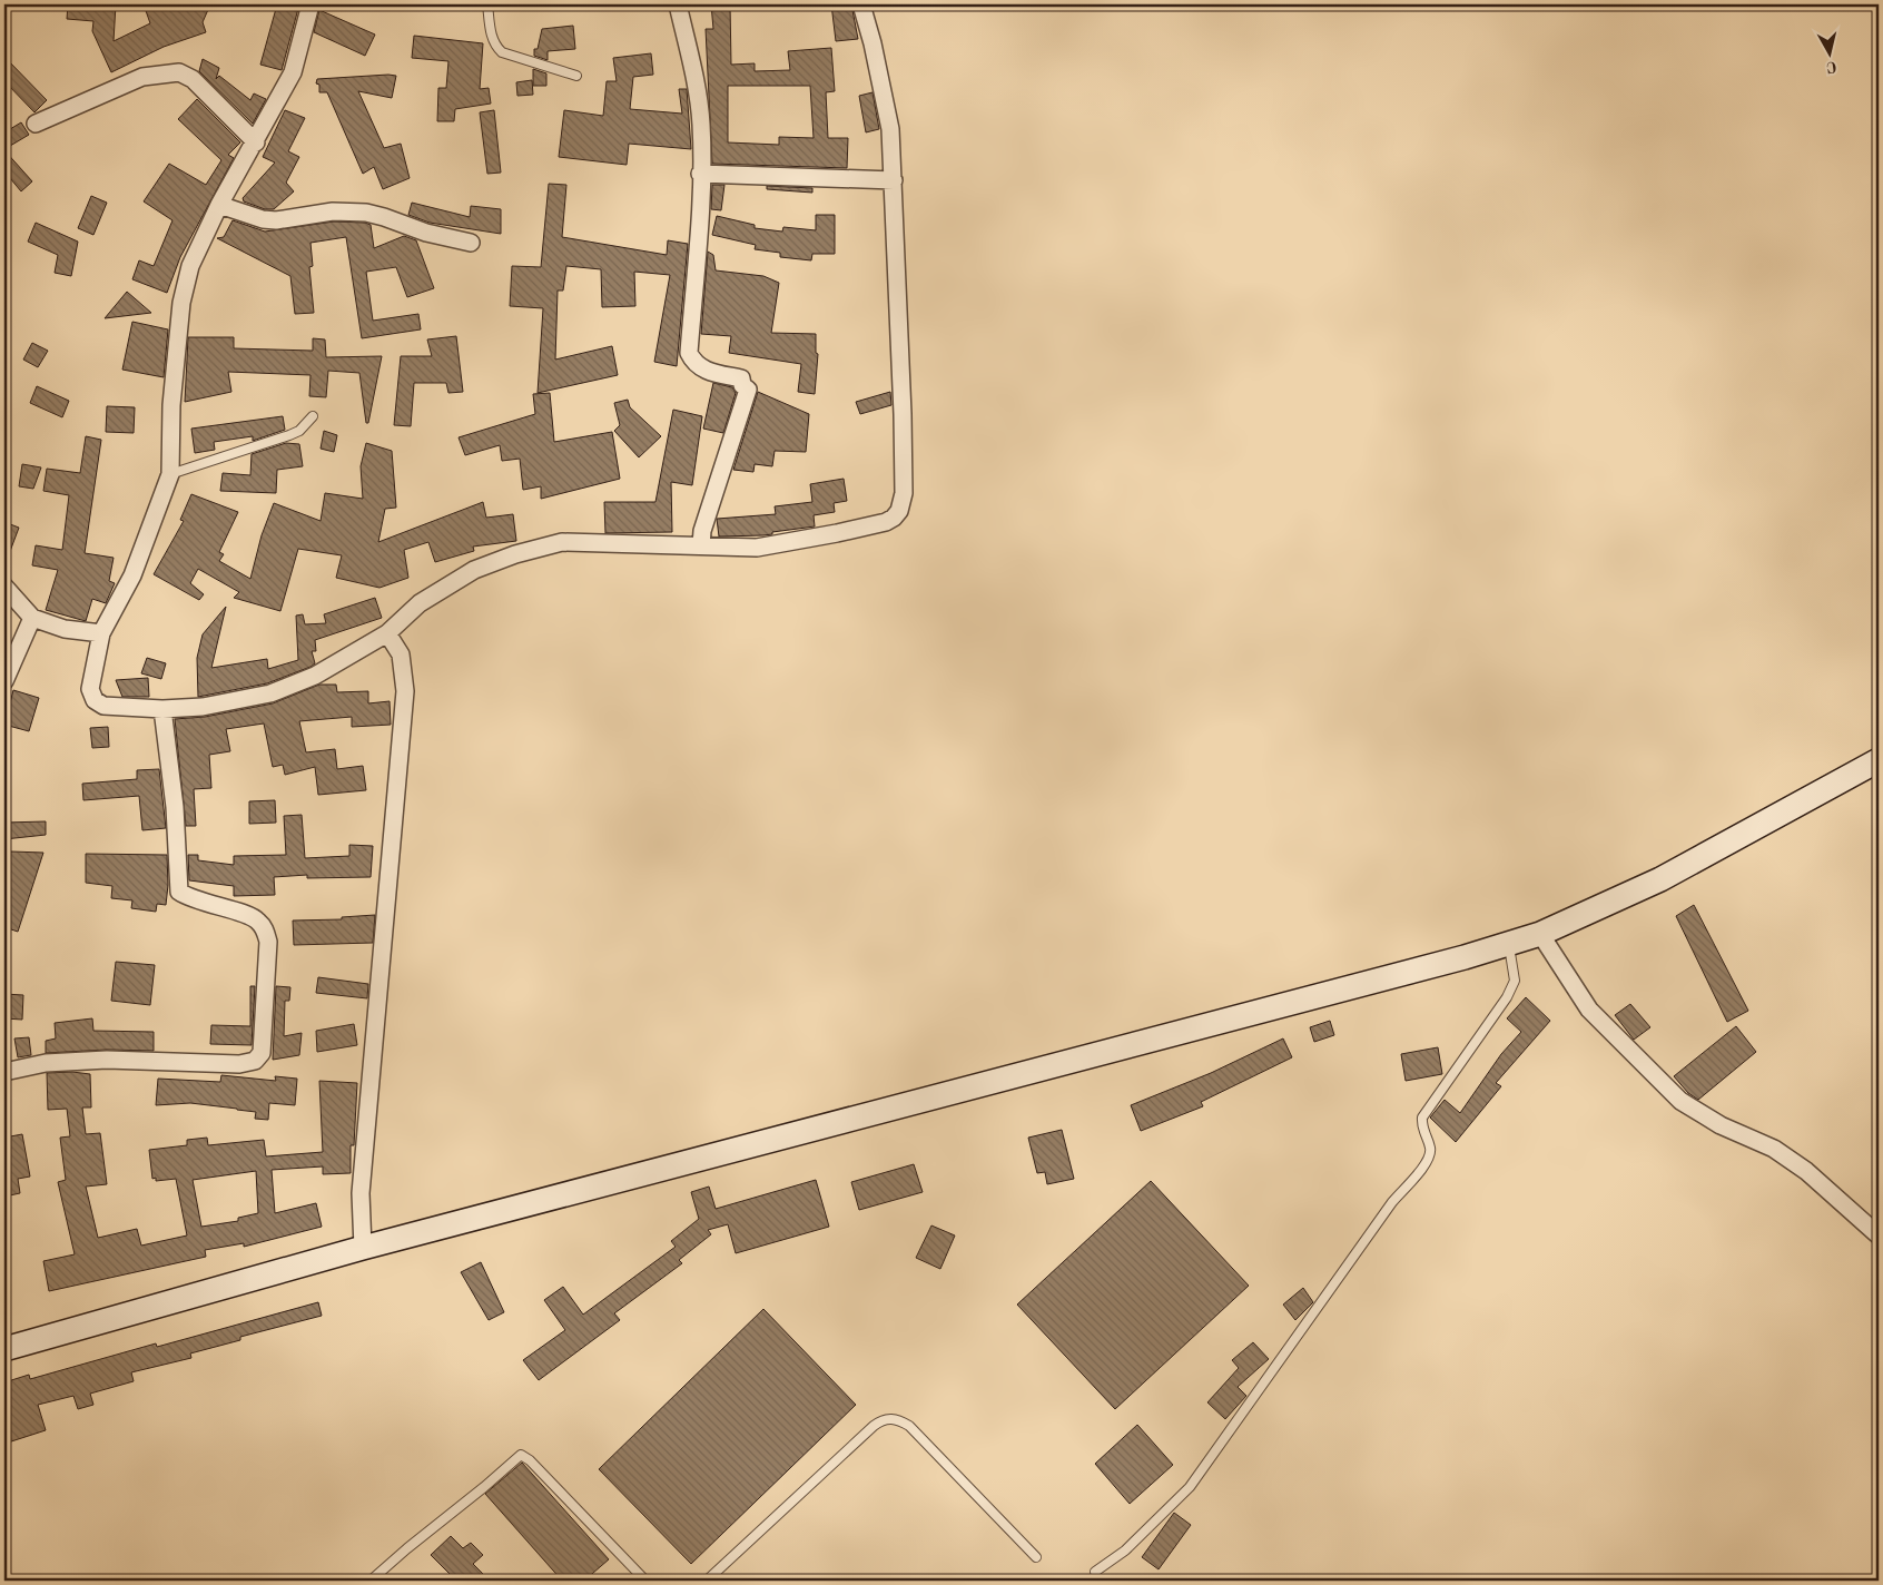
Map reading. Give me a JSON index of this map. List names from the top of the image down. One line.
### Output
{"north":"bottom"}
